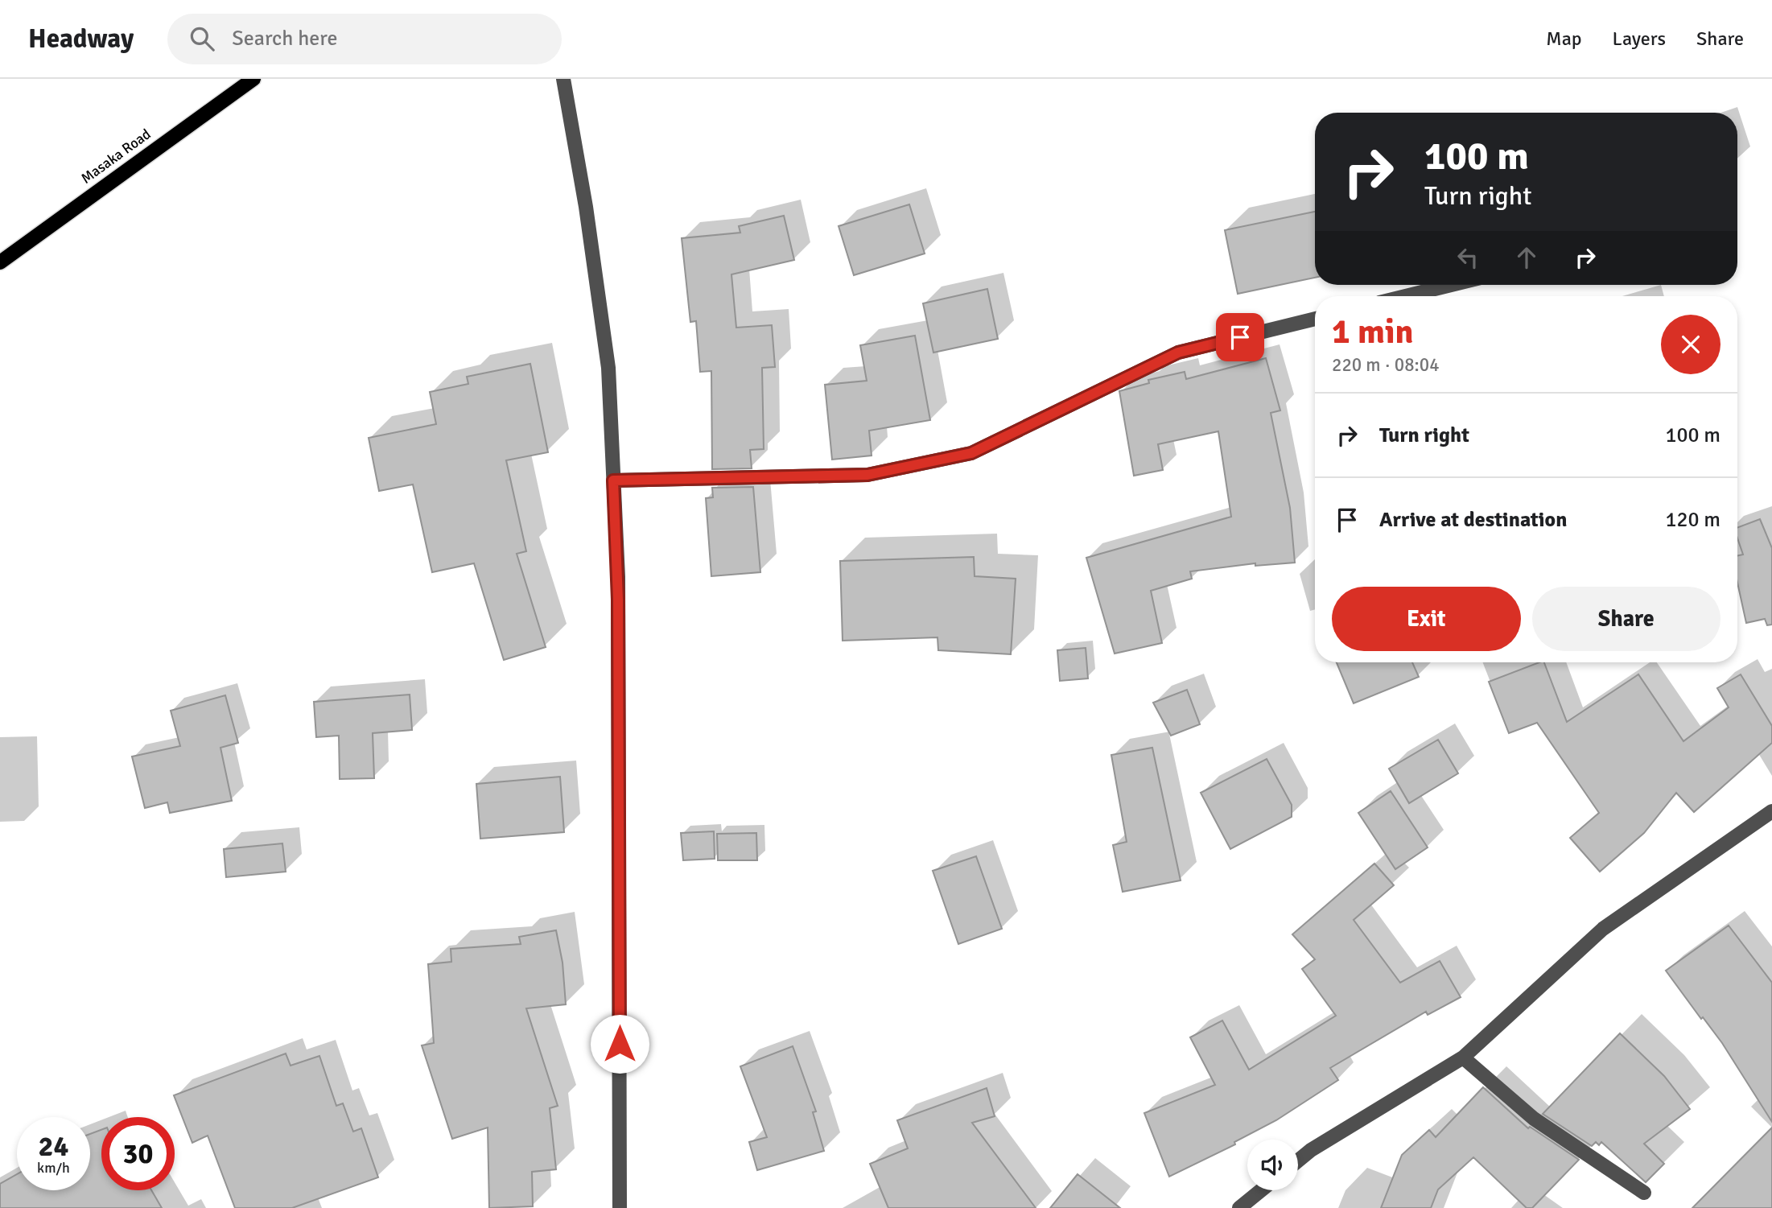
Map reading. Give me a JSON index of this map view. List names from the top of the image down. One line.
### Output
{"streets":{"main road":["Masaka Road"]},"page":{"header":"Headway","search":"Search here","nav":["Map","Layers","Share"],"turn":["100 m","Turn right"],"heading":["1 min","220 m · 08:04"],"list":[{"name":"Turn right","value":"100 m"},{"name":"Arrive at destination","value":"120 m"}],"buttons":["Exit","Share"],"speed":"24 km/h","limit":"30"}}
